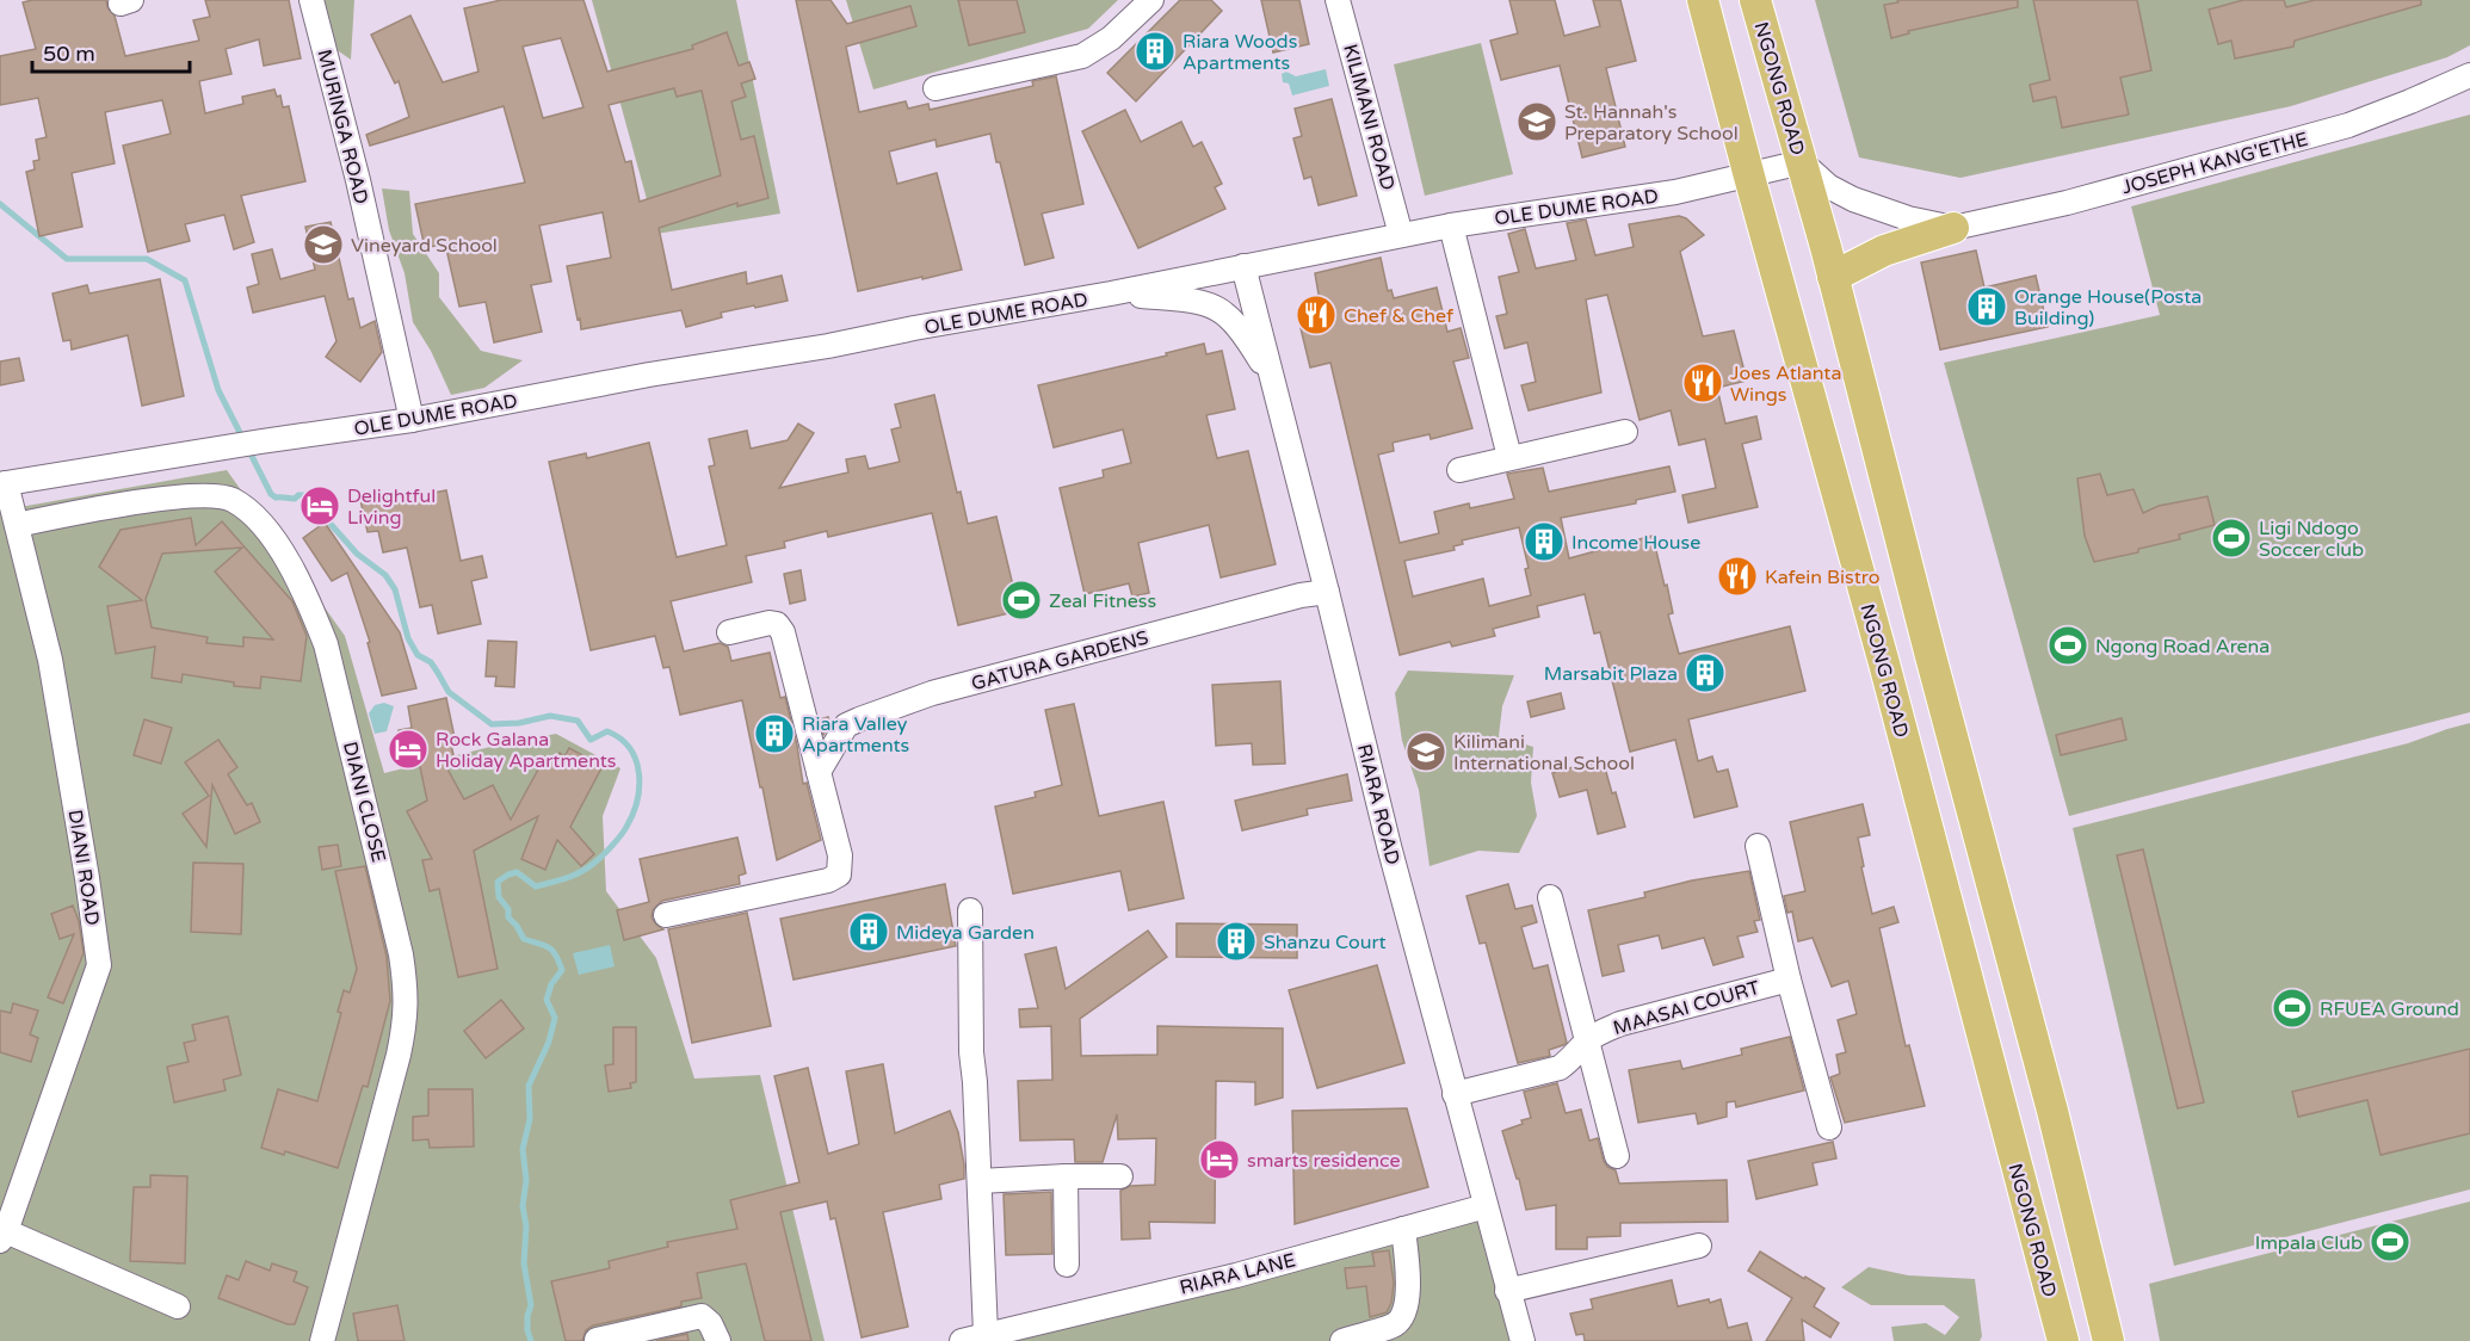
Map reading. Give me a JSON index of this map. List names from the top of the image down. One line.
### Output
{"streets":{"main road":["NGONG ROAD"],"street":["KILIMANI ROAD","MURINGA ROAD","JOSEPH KANG'ETHE","OLE DUME ROAD","GATURA GARDENS","DIANI CLOSE","RIARA ROAD","DIANI ROAD","MAASAI COURT","RIARA LANE"]},"crossings":[["NGONG ROAD","OLE DUME ROAD"],["KILIMANI ROAD","OLE DUME ROAD"],["MURINGA ROAD","OLE DUME ROAD"],["OLE DUME ROAD","RIARA ROAD"],["OLE DUME ROAD","DIANI ROAD"],["GATURA GARDENS","RIARA ROAD"],["DIANI CLOSE","DIANI ROAD"],["RIARA ROAD","MAASAI COURT"],["RIARA ROAD","RIARA LANE"]],"places":{"building":["Riara Woods Apartments","Orange House(Posta Building)","Income House","Marsabit Plaza","Riara Valley Apartments","Mideya Garden","Shanzu Court"],"school or university":["St. Hannah's Preparatory School","Vineyard School","Kilimani International School"],"restaurant":["Chef & Chef","Joes Atlanta Wings","Kafein Bistro"],"hotel":["Delightful Living","Rock Galana Holiday Apartments","smarts residence"],"sports":["Ligi Ndogo Soccer club","Zeal Fitness","Ngong Road Arena","RFUEA Ground","Impala Club"]},"scale_bar":"50 m"}
